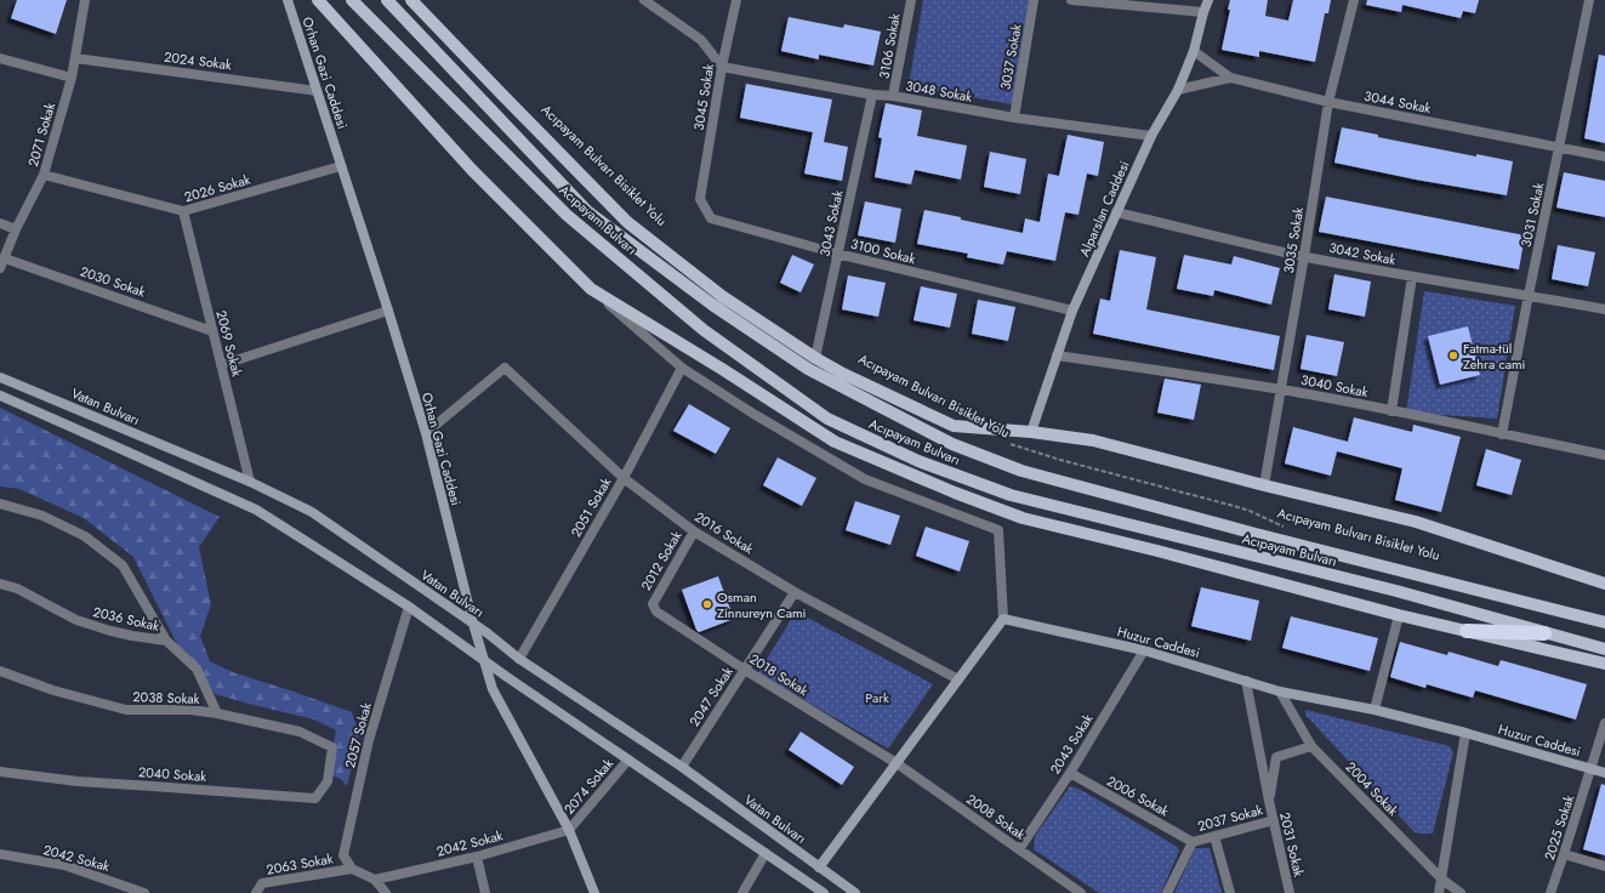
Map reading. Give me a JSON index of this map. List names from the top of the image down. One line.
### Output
{"streets":{"main road":["Acıpayam Bulvarı"],"street":["3106 Sokak","3037 Sokak","2024 Sokak","Orhan Gazi Caddesi","3048 Sokak","3045 Sokak","3044 Sokak","2071 Sokak","2026 Sokak","Alparslan Caddesi","3031 Sokak","3043 Sokak","3035 Sokak","3100 Sokak","3042 Sokak","2030 Sokak","2069 Sokak","3040 Sokak","Vatan Bulvarı","2051 Sokak","2016 Sokak","2012 Sokak","2036 Sokak","Huzur Caddesi","2018 Sokak","2047 Sokak","2038 Sokak","2057 Sokak","2043 Sokak","2040 Sokak","2074 Sokak","2004 Sokak","2006 Sokak","2008 Sokak","2037 Sokak","2025 Sokak","2042 Sokak","2031 Sokak","2063 Sokak"],"path":["Acıpayam Bulvarı Bisiklet Yolu"]},"crossings":[["3106 Sokak","3048 Sokak"],["3037 Sokak","3048 Sokak"],["2024 Sokak","Orhan Gazi Caddesi"],["2024 Sokak","2071 Sokak"],["Orhan Gazi Caddesi","2026 Sokak"],["Orhan Gazi Caddesi","Vatan Bulvarı"],["Orhan Gazi Caddesi","2016 Sokak"],["Orhan Gazi Caddesi","2074 Sokak"],["Orhan Gazi Caddesi","2042 Sokak"],["3048 Sokak","3045 Sokak"],["3048 Sokak","Alparslan Caddesi"],["3048 Sokak","3043 Sokak"],["3045 Sokak","3100 Sokak"],["3044 Sokak","Alparslan Caddesi"],["3044 Sokak","3031 Sokak"],["3044 Sokak","3035 Sokak"],["2071 Sokak","2026 Sokak"],["2071 Sokak","2030 Sokak"],["2026 Sokak","2069 Sokak"],["Alparslan Caddesi","3100 Sokak"],["Alparslan Caddesi","3042 Sokak"],["Alparslan Caddesi","3040 Sokak"],["3031 Sokak","3042 Sokak"],["3031 Sokak","3040 Sokak"],["3043 Sokak","3100 Sokak"],["3035 Sokak","3042 Sokak"],["3035 Sokak","3040 Sokak"],["2030 Sokak","2069 Sokak"],["2069 Sokak","Vatan Bulvarı"],["Vatan Bulvarı","2051 Sokak"],["Vatan Bulvarı","2047 Sokak"],["2051 Sokak","2016 Sokak"],["2016 Sokak","2012 Sokak"],["2016 Sokak","2047 Sokak"],["2012 Sokak","2018 Sokak"],["2036 Sokak","2038 Sokak"],["Huzur Caddesi","2043 Sokak"],["Huzur Caddesi","2004 Sokak"],["Huzur Caddesi","2025 Sokak"],["Huzur Caddesi","2031 Sokak"],["2018 Sokak","2047 Sokak"],["2018 Sokak","2008 Sokak"],["2038 Sokak","2040 Sokak"],["2057 Sokak","2063 Sokak"],["2043 Sokak","2006 Sokak"],["2043 Sokak","2008 Sokak"],["2074 Sokak","2042 Sokak"],["2006 Sokak","2037 Sokak"],["2037 Sokak","2031 Sokak"]],"parks":["Park"],"places":["Fatma-tül Zehra cami","Osman Zinnureyn Cami"]}
